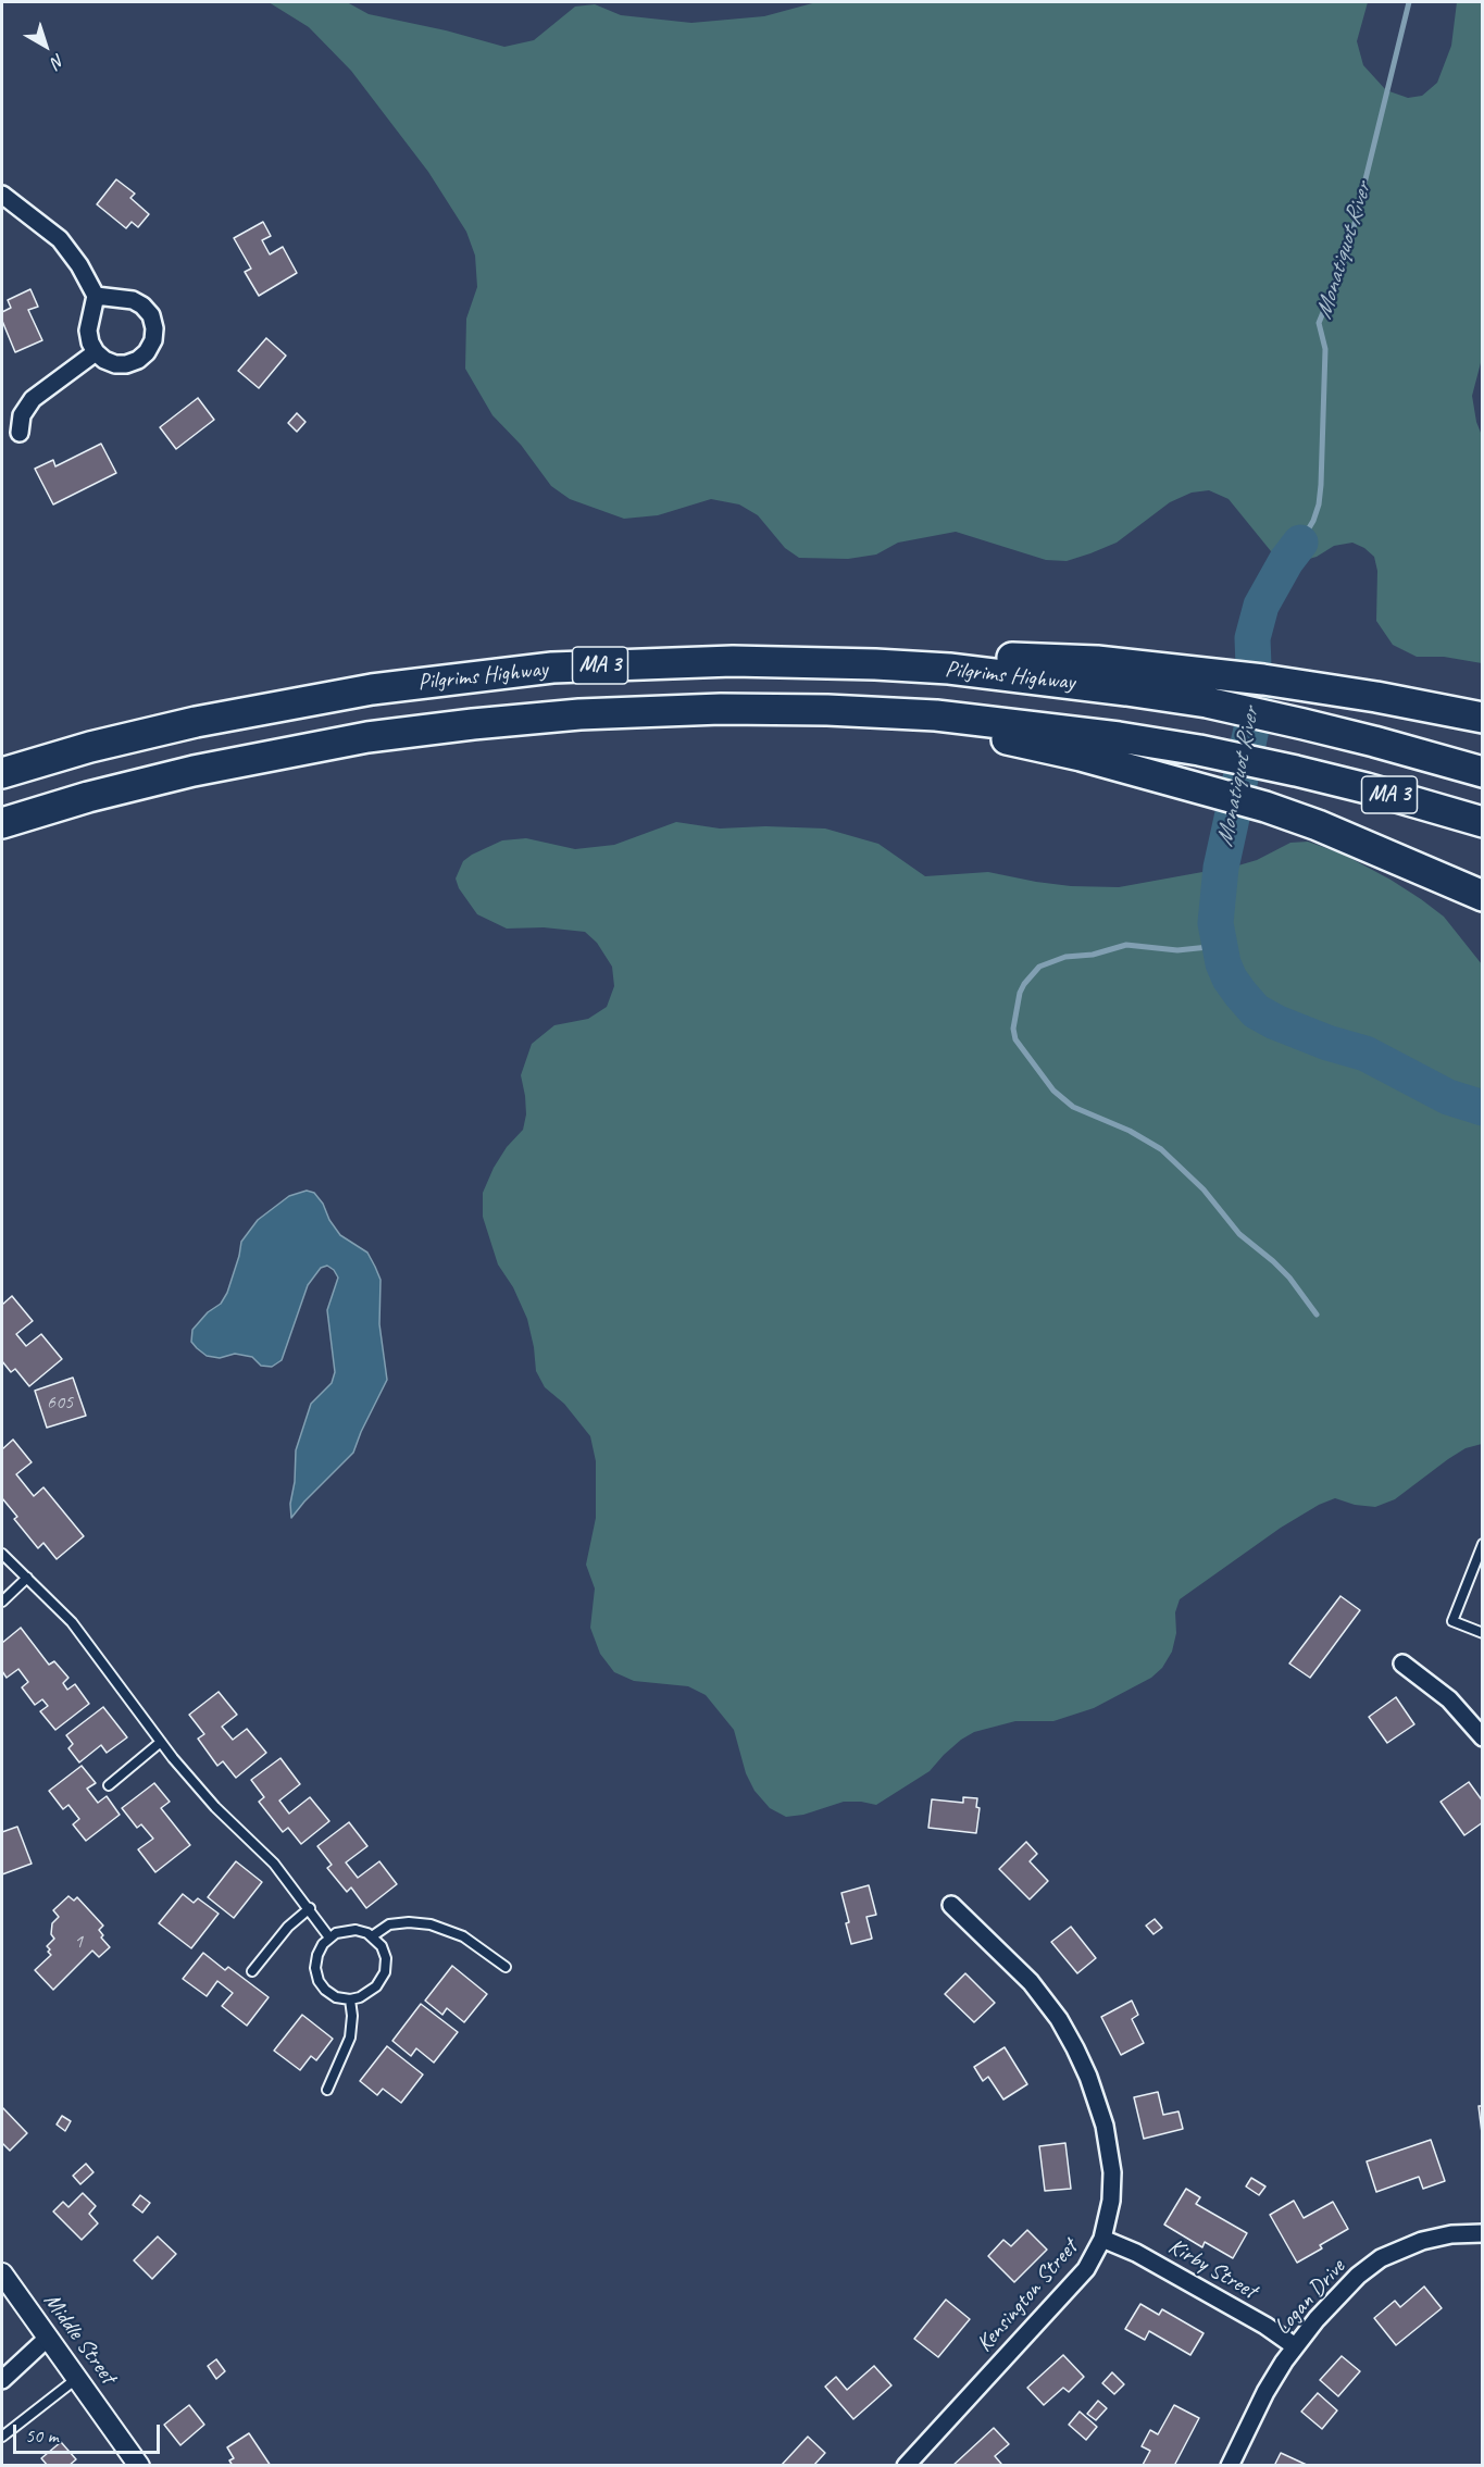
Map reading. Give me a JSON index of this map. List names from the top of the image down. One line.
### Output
{"streets":{"highway":["MA 3","Pilgrims Highway"],"street":["Kirby Street","Kensington Street","Logan Drive","Middle Street"]},"crossings":[["Kirby Street","Kensington Street"],["Kirby Street","Logan Drive"]],"water":["Monatiquot River"],"house_numbers":["605","1"],"scale_bar":"50 m","north":"bottom right"}
